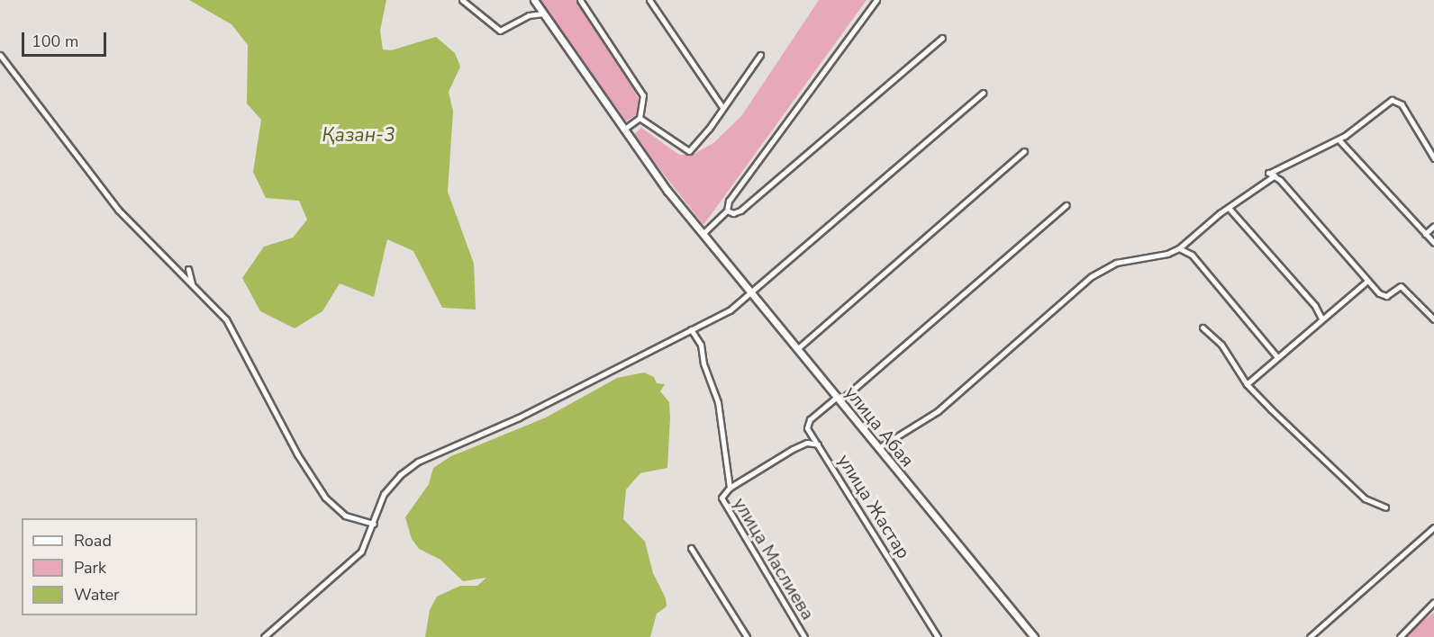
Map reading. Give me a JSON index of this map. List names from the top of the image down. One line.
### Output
{"streets":{"main road":["улица Абая"],"street":["улица Жастар","улица Маслиева"]},"crossings":[["улица Абая","улица Жастар"]],"water":["Қазан-3"],"legend":["Road","Park","Water"],"scale_bar":"100 m"}
